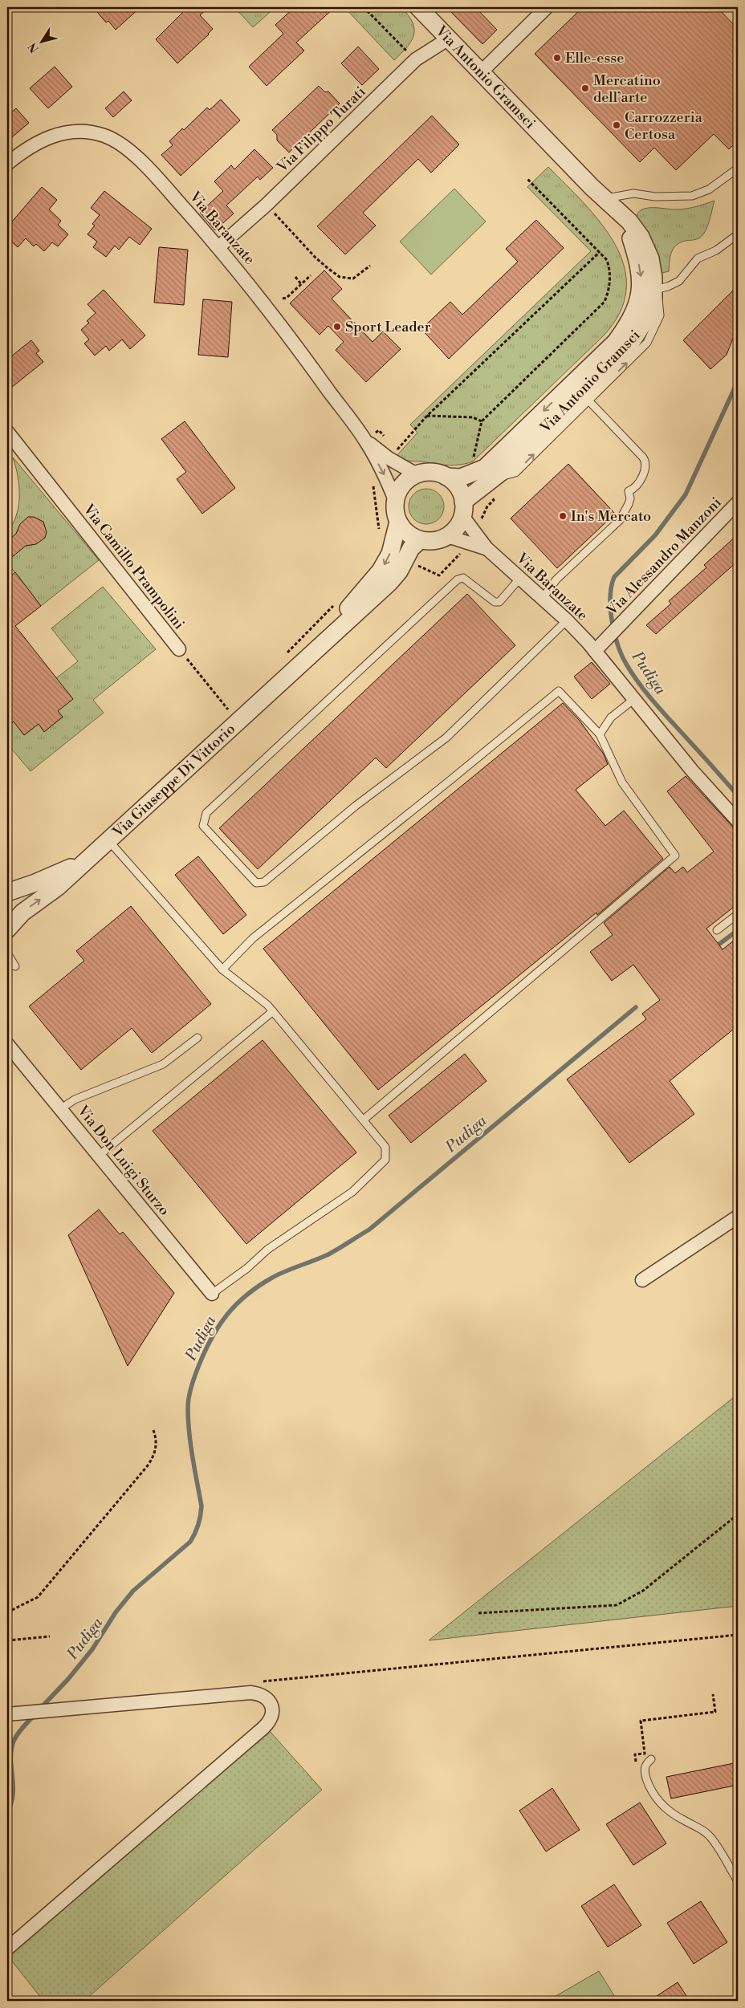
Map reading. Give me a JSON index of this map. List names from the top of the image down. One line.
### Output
{"streets":{"street":["Via Antonio Gramsci","Via Filippo Turati","Via Baranzate","Via Alessandro Manzoni","Via Camillo Prampolini","Via Giuseppe Di Vittorio","Via Don Luigi Sturzo"]},"crossings":[["Via Antonio Gramsci","Via Filippo Turati"],["Via Antonio Gramsci","Via Baranzate"],["Via Antonio Gramsci","Via Giuseppe Di Vittorio"],["Via Filippo Turati","Via Baranzate"],["Via Baranzate","Via Alessandro Manzoni"],["Via Baranzate","Via Giuseppe Di Vittorio"],["Via Camillo Prampolini","Via Giuseppe Di Vittorio"]],"water":["Pudiga"],"places":["Elle-esse","Mercatino dell’arte","Carrozzeria Certosa","Sport Leader","In's Mercato"],"north":"bottom left"}
